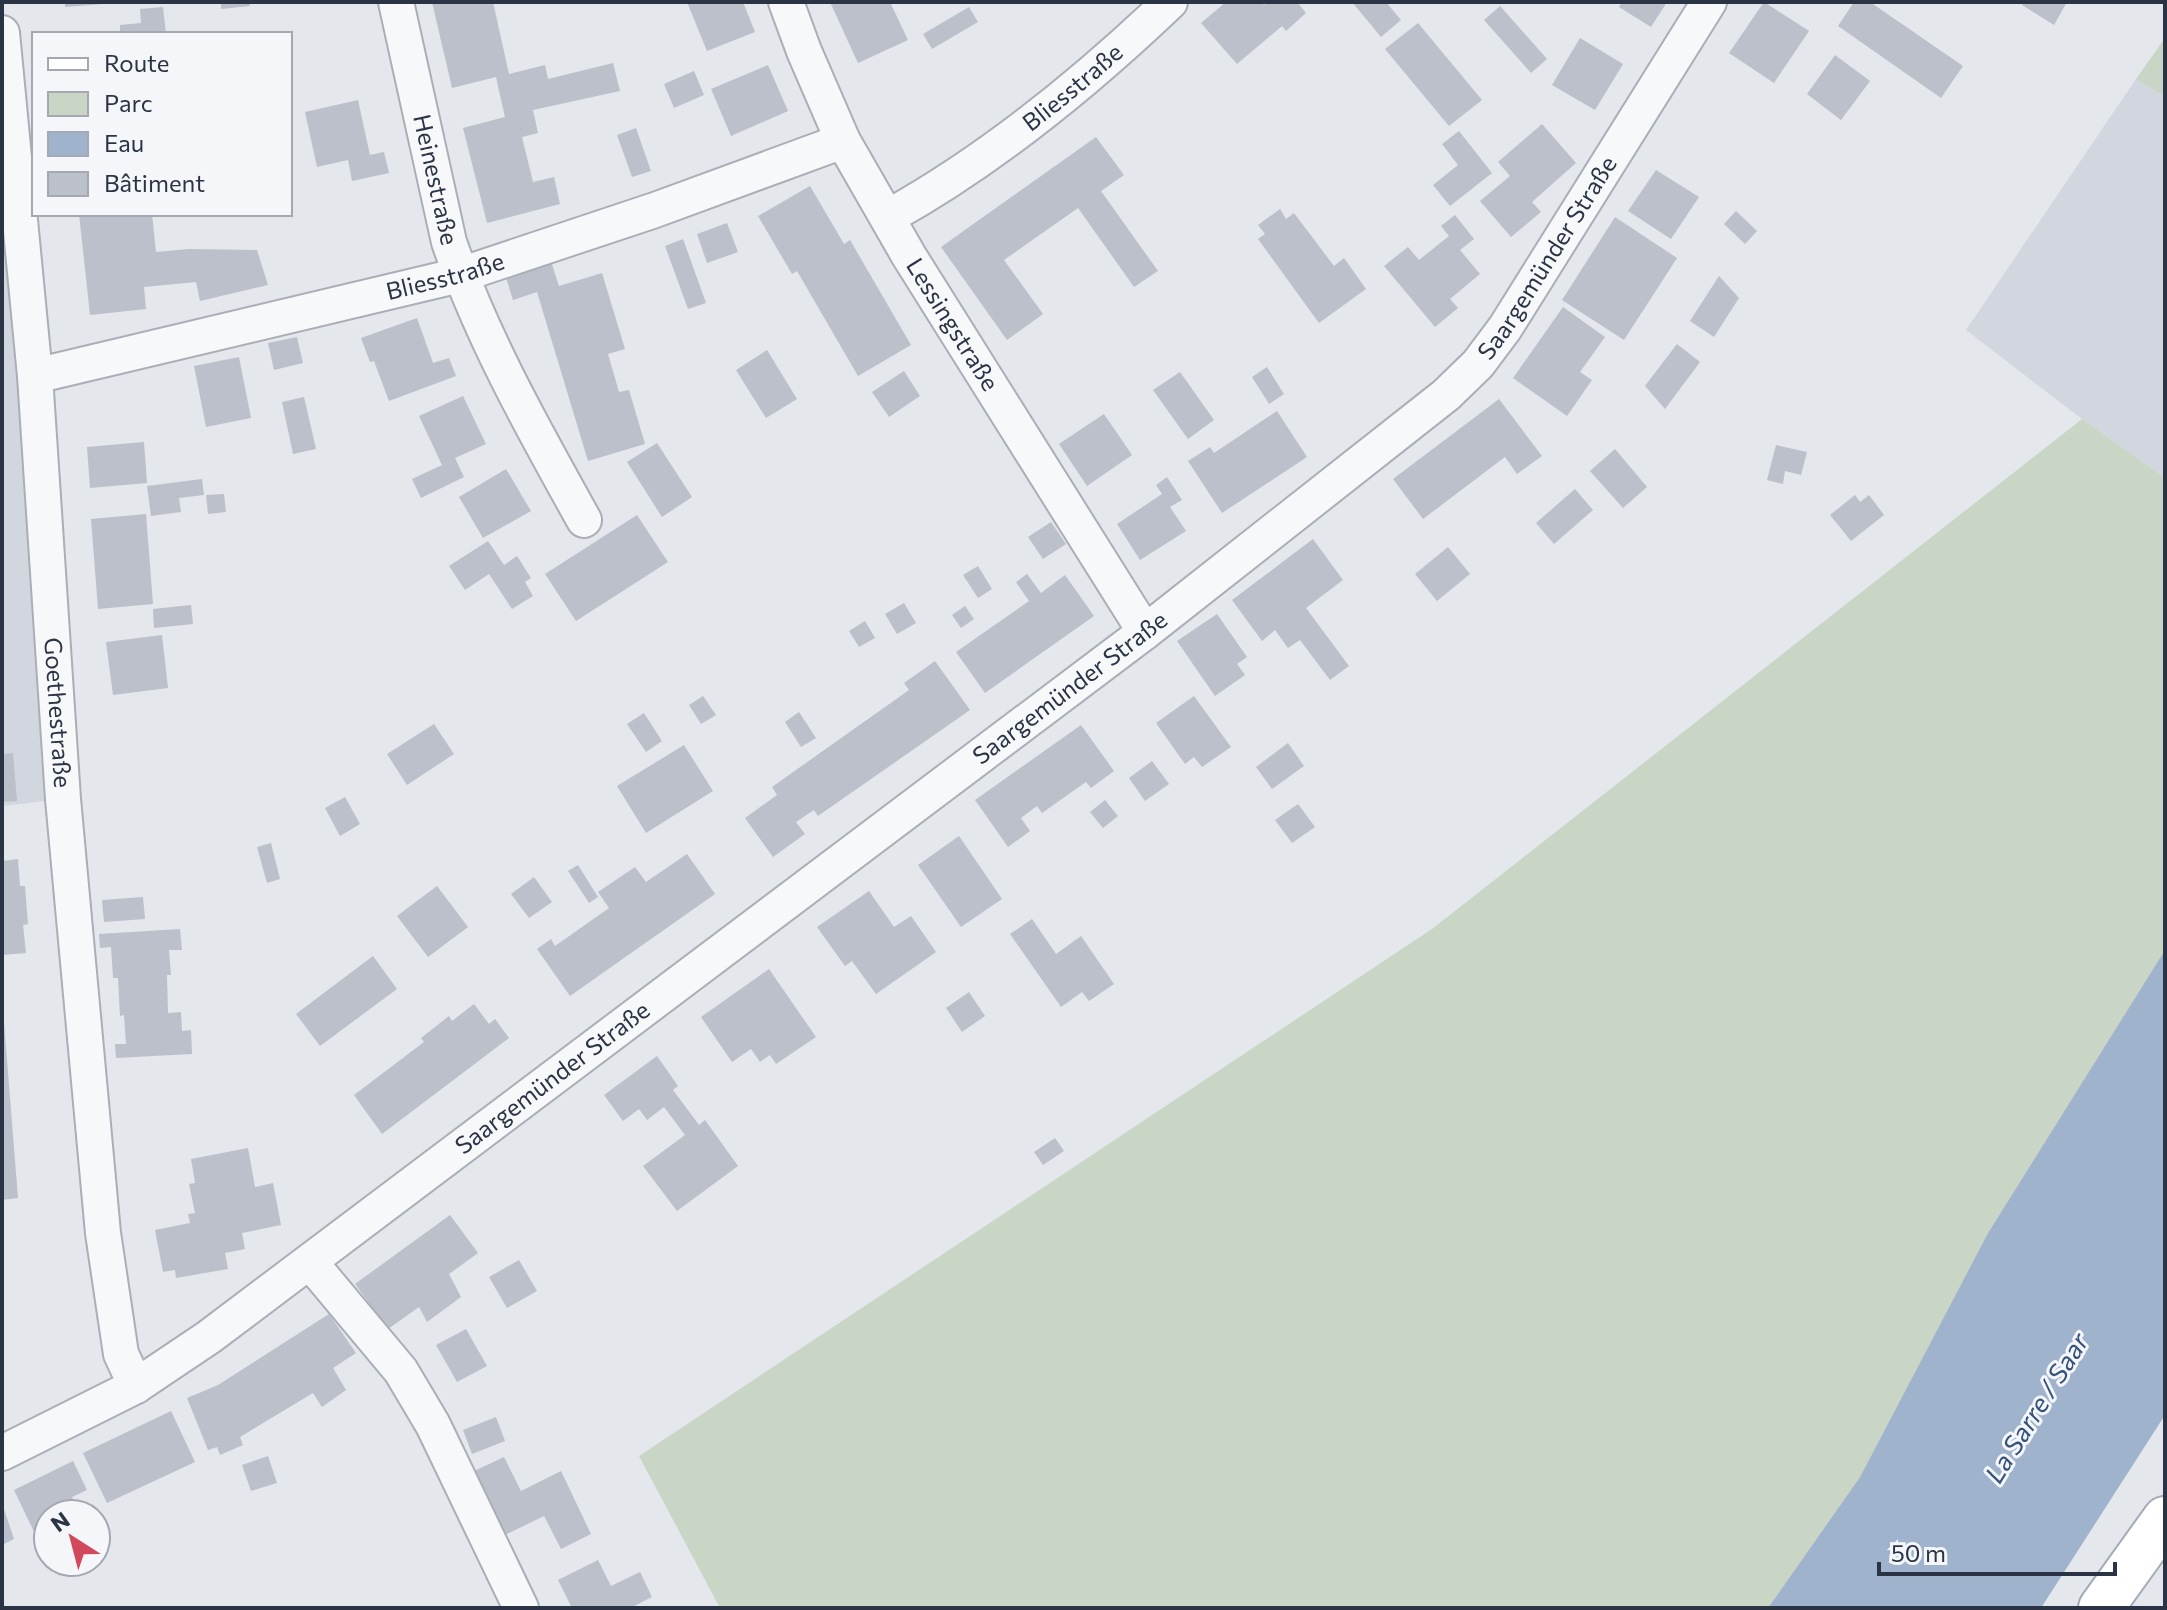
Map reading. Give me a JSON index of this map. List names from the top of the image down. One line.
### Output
{"streets":{"street":["Bliesstraße","Heinestraße","Saargemünder Straße","Lessingstraße","Goethestraße"]},"crossings":[["Bliesstraße","Heinestraße"],["Bliesstraße","Lessingstraße"],["Bliesstraße","Goethestraße"],["Saargemünder Straße","Lessingstraße"],["Saargemünder Straße","Goethestraße"]],"water":["La Sarre / Saar"],"legend":["Route","Parc","Eau","Bâtiment"],"scale_bar":"50 m","north":"top left"}
